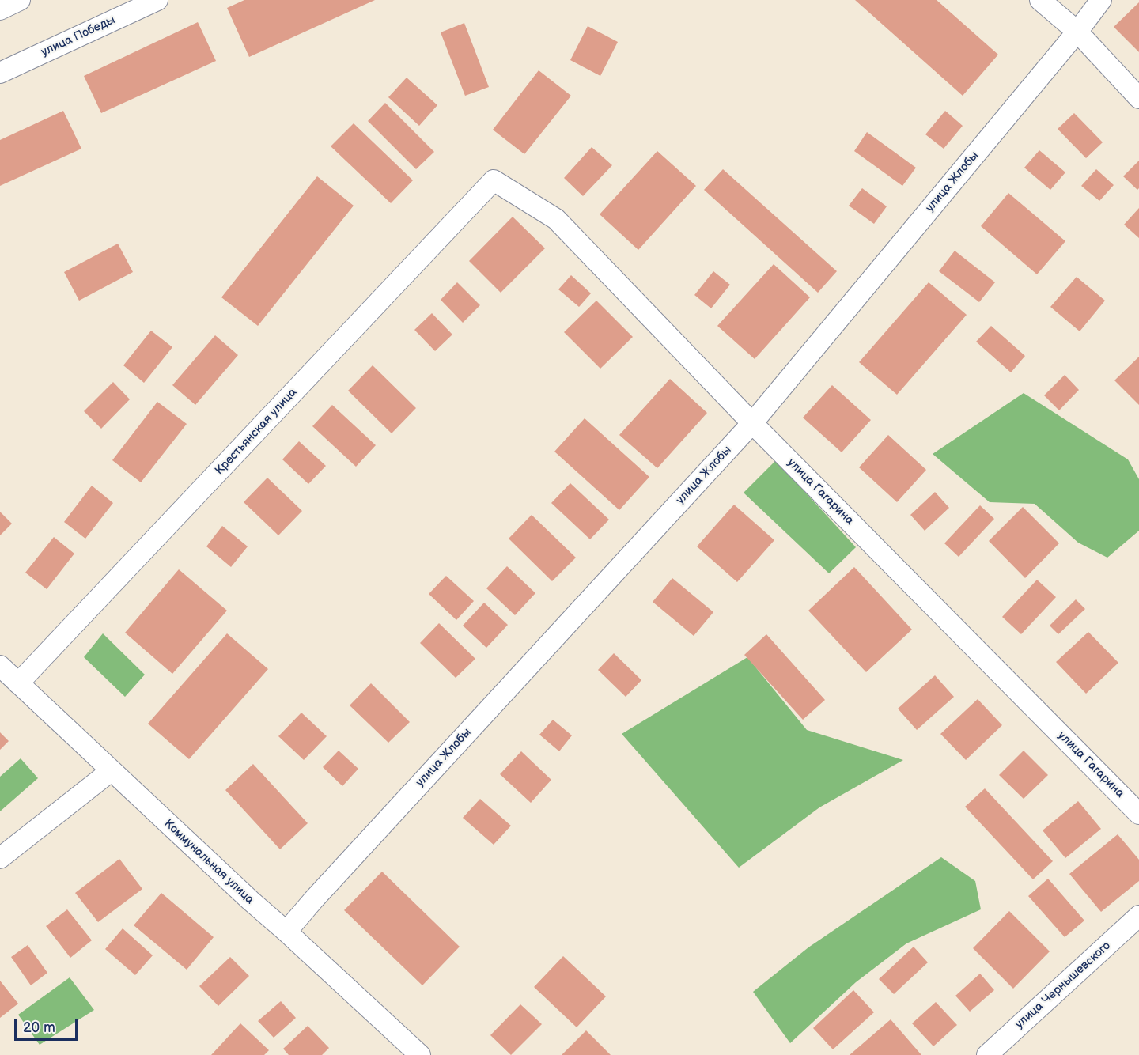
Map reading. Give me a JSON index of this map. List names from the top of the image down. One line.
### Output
{"streets":{"street":["улица Победы","улица Жлобы","Крестьянская улица","улица Гагарина","Коммунальная улица","улица Чернышевского"]},"crossings":[["улица Жлобы","улица Гагарина"],["улица Жлобы","Коммунальная улица"],["Крестьянская улица","улица Гагарина"],["Крестьянская улица","Коммунальная улица"]],"scale_bar":"20 m"}
